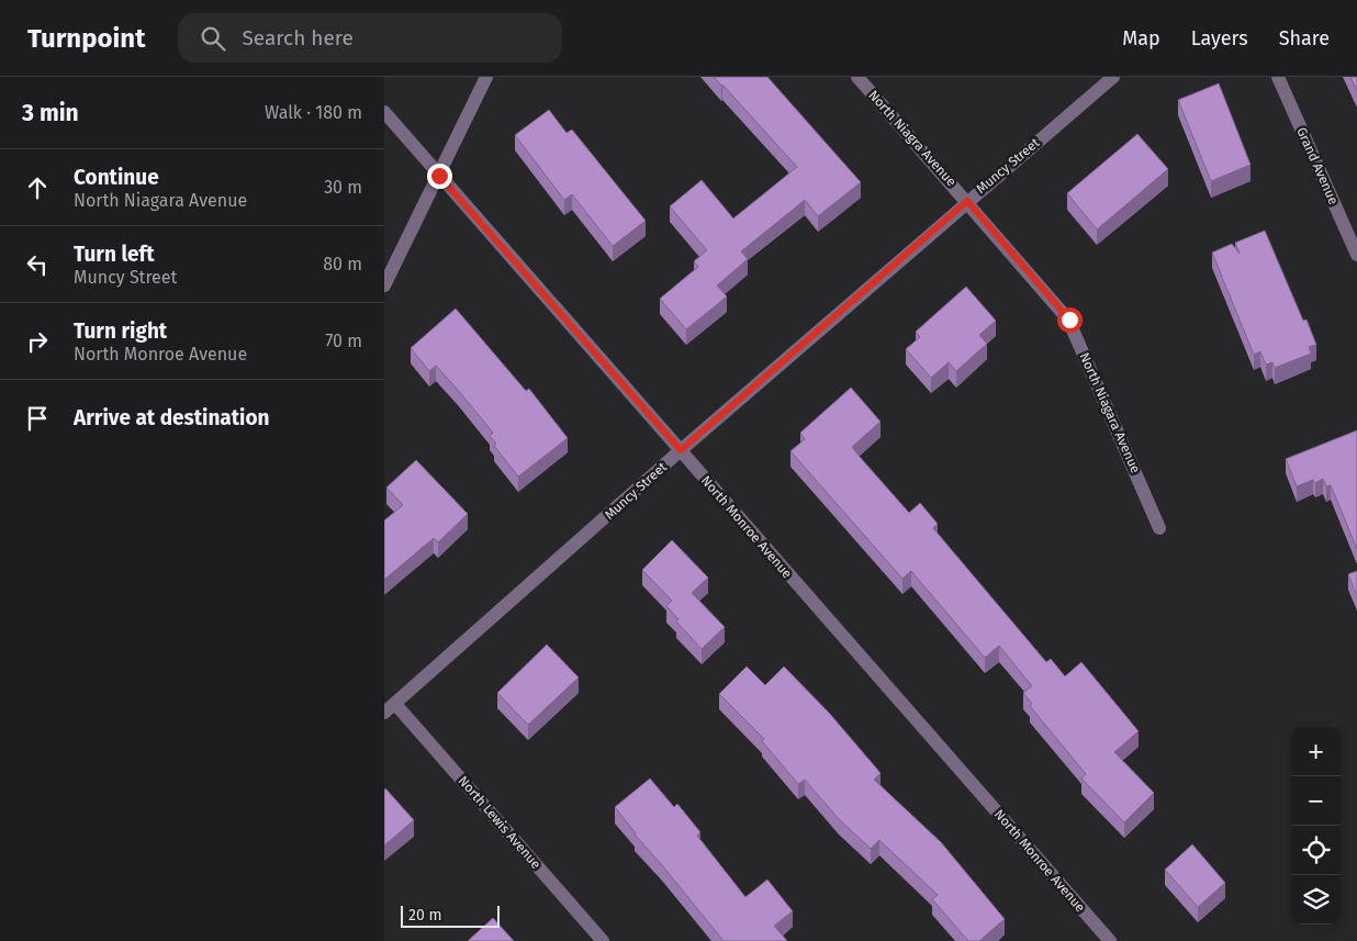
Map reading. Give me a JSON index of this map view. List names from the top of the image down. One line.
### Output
{"streets":{"street":["North Niagra Avenue","Muncy Street","Grand Avenue","North Niagara Avenue","North Monroe Avenue","North Lewis Avenue"]},"crossings":[["North Niagra Avenue","Muncy Street"],["North Niagra Avenue","North Niagara Avenue"],["Muncy Street","North Niagara Avenue"],["Muncy Street","North Monroe Avenue"],["Muncy Street","North Lewis Avenue"]],"scale_bar":"20 m","page":{"header":"Turnpoint","search":"Search here","nav":["Map","Layers","Share"],"heading":["3 min","Walk · 180 m"],"list":[["Continue","North Niagara Avenue","30 m"],["Turn left","Muncy Street","80 m"],["Turn right","North Monroe Avenue","70 m"],"Arrive at destination"],"map_buttons":["+","−"],"scale":"20 m"}}
